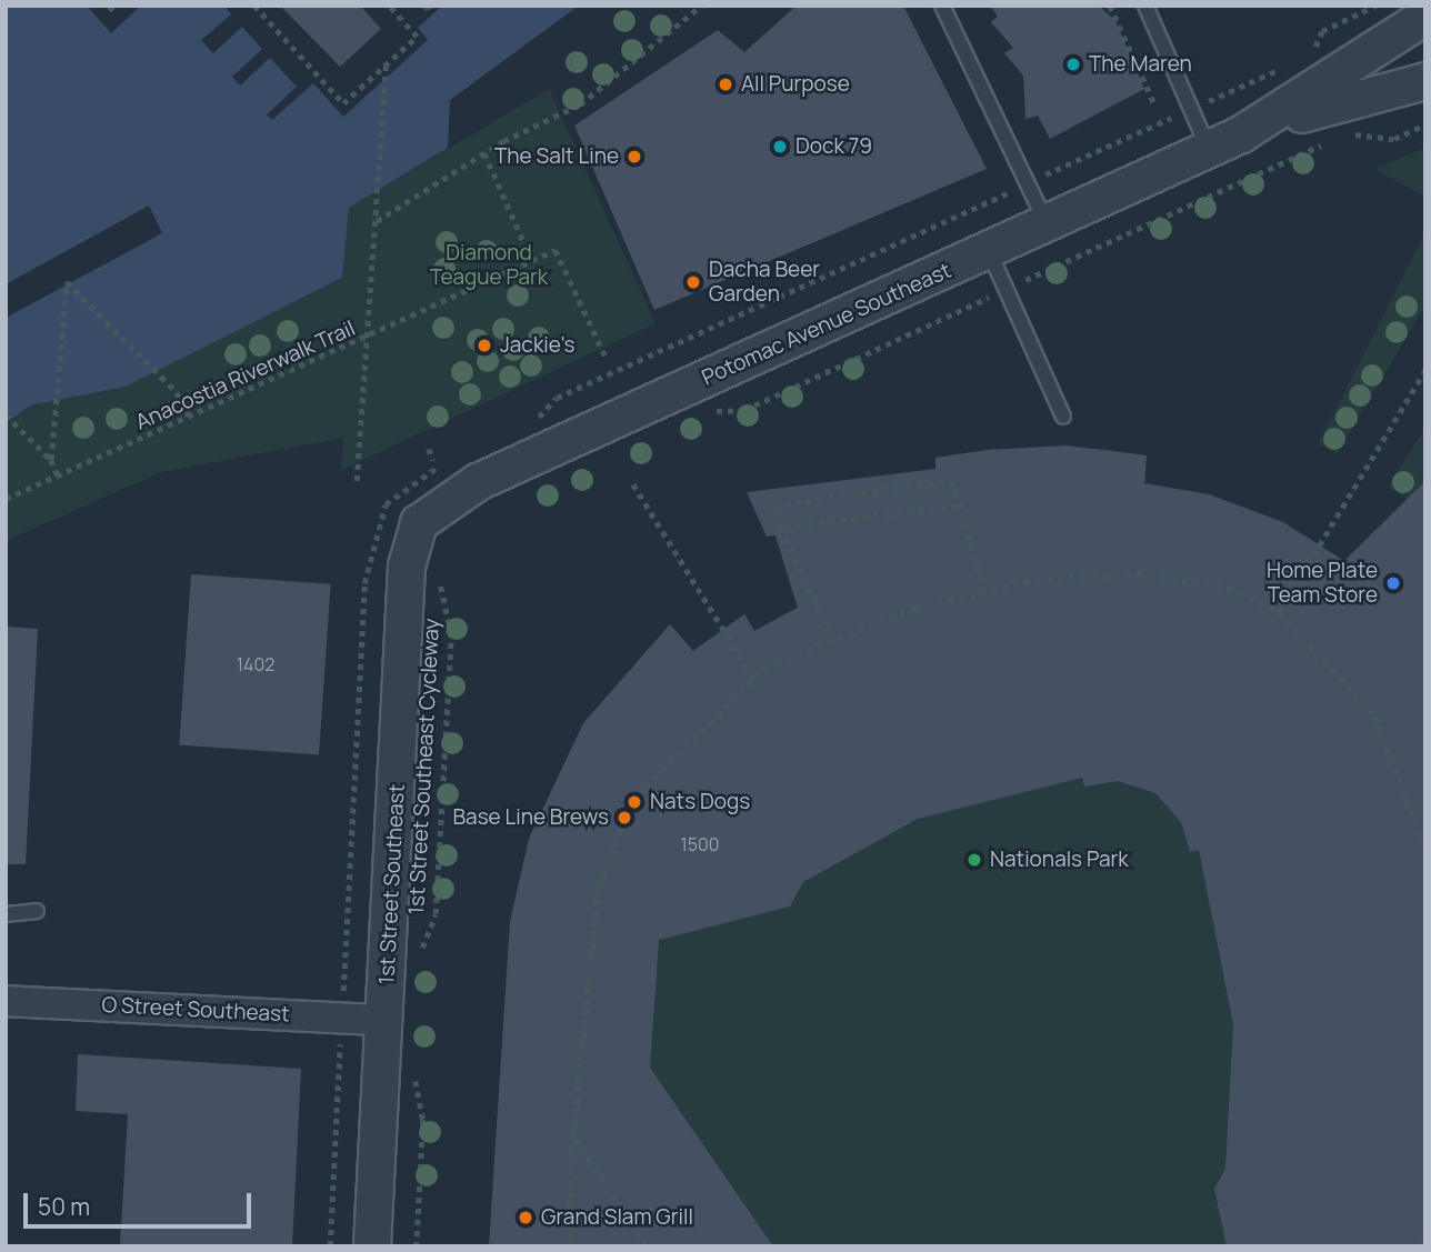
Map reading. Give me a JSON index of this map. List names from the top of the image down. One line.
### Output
{"streets":{"street":["Potomac Avenue Southeast","1st Street Southeast","O Street Southeast"],"path":["Anacostia Riverwalk Trail","1st Street Southeast Cycleway"]},"crossings":[["Potomac Avenue Southeast","1st Street Southeast"],["1st Street Southeast","O Street Southeast"]],"parks":["Diamond Teague Park"],"places":["The Maren","All Purpose","Dock 79","The Salt Line","Dacha Beer Garden","Jackie's","Home Plate Team Store","Nats Dogs","Base Line Brews","Nationals Park","Grand Slam Grill"],"house_numbers":["1402","1500"],"scale_bar":"50 m"}
